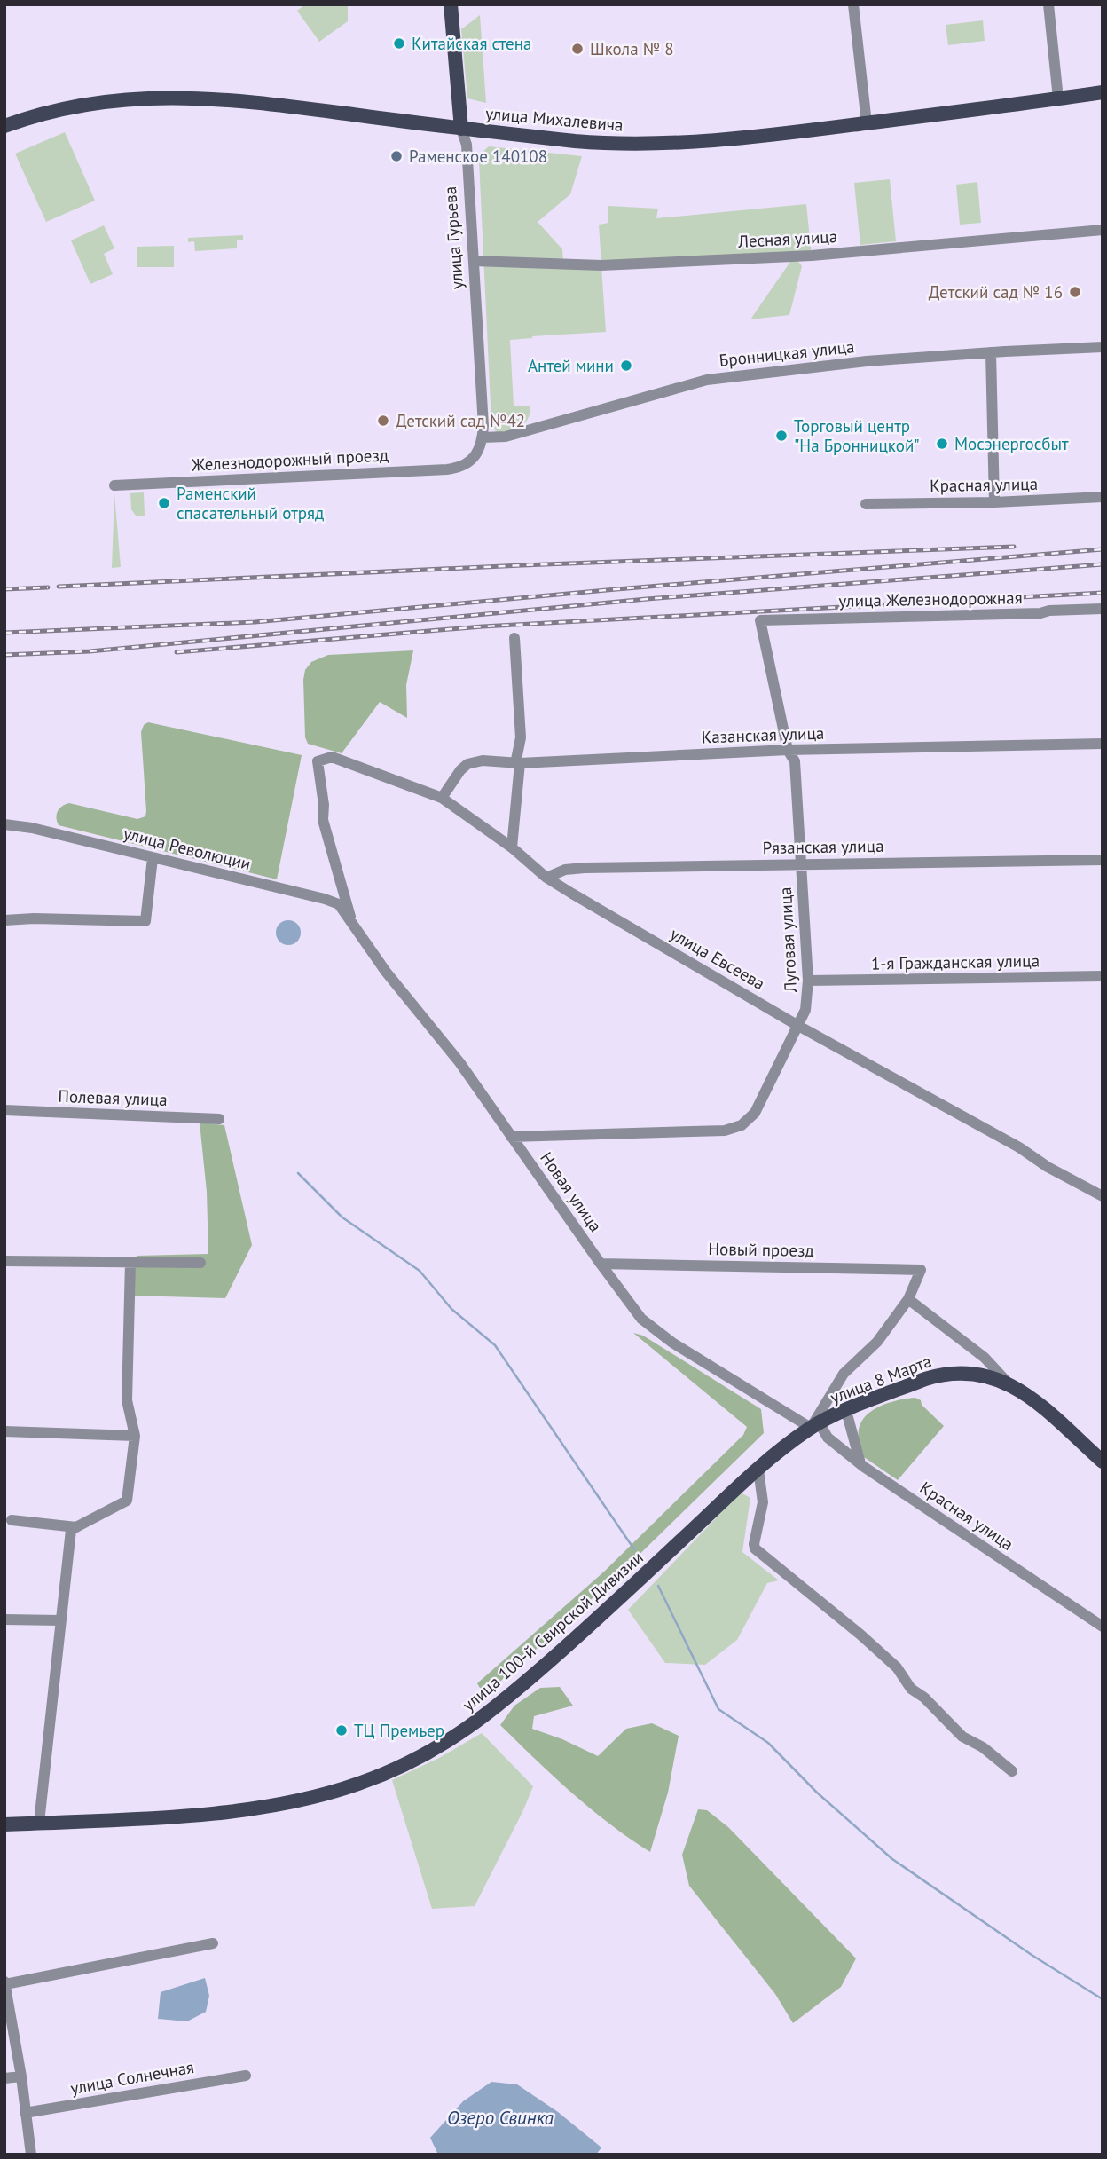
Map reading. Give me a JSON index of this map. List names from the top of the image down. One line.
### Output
{"streets":{"main road":["улица Михалевича","улица Гурьева","улица 8 Марта","улица 100-й Свирской Дивизии"],"street":["Лесная улица","Бронницкая улица","Железнодорожный проезд","Красная улица","улица Железнодорожная","Казанская улица","Рязанская улица","улица Революции","Луговая улица","улица Евсеева","1-я Гражданская улица","Полевая улица","Новая улица","Новый проезд","улица Солнечная"]},"crossings":[["улица Михалевича","улица Гурьева"],["улица Гурьева","Лесная улица"],["улица Гурьева","Бронницкая улица"],["улица Гурьева","Железнодорожный проезд"],["Бронницкая улица","Железнодорожный проезд"],["Красная улица","Новая улица"],["Красная улица","улица 8 Марта"],["Красная улица","улица 100-й Свирской Дивизии"],["улица Железнодорожная","Луговая улица"],["Казанская улица","Луговая улица"],["Казанская улица","улица Евсеева"],["Рязанская улица","Луговая улица"],["Рязанская улица","улица Евсеева"],["улица Революции","улица Евсеева"],["улица Революции","Новая улица"],["Луговая улица","улица Евсеева"],["Луговая улица","1-я Гражданская улица"],["Луговая улица","Новая улица"],["улица Евсеева","Новая улица"],["Новая улица","Новый проезд"],["Новая улица","улица 8 Марта"],["Новая улица","улица 100-й Свирской Дивизии"],["улица 8 Марта","улица 100-й Свирской Дивизии"]],"water":["Озеро Свинка"],"places":["Китайская стена","Школа № 8","Раменское 140108","Детский сад № 16","Антей мини","Детский сад №42","Торговый центр \"На Бронницкой\"","Мосэнергосбыт","Раменский спасательный отряд","ТЦ Премьер"]}
